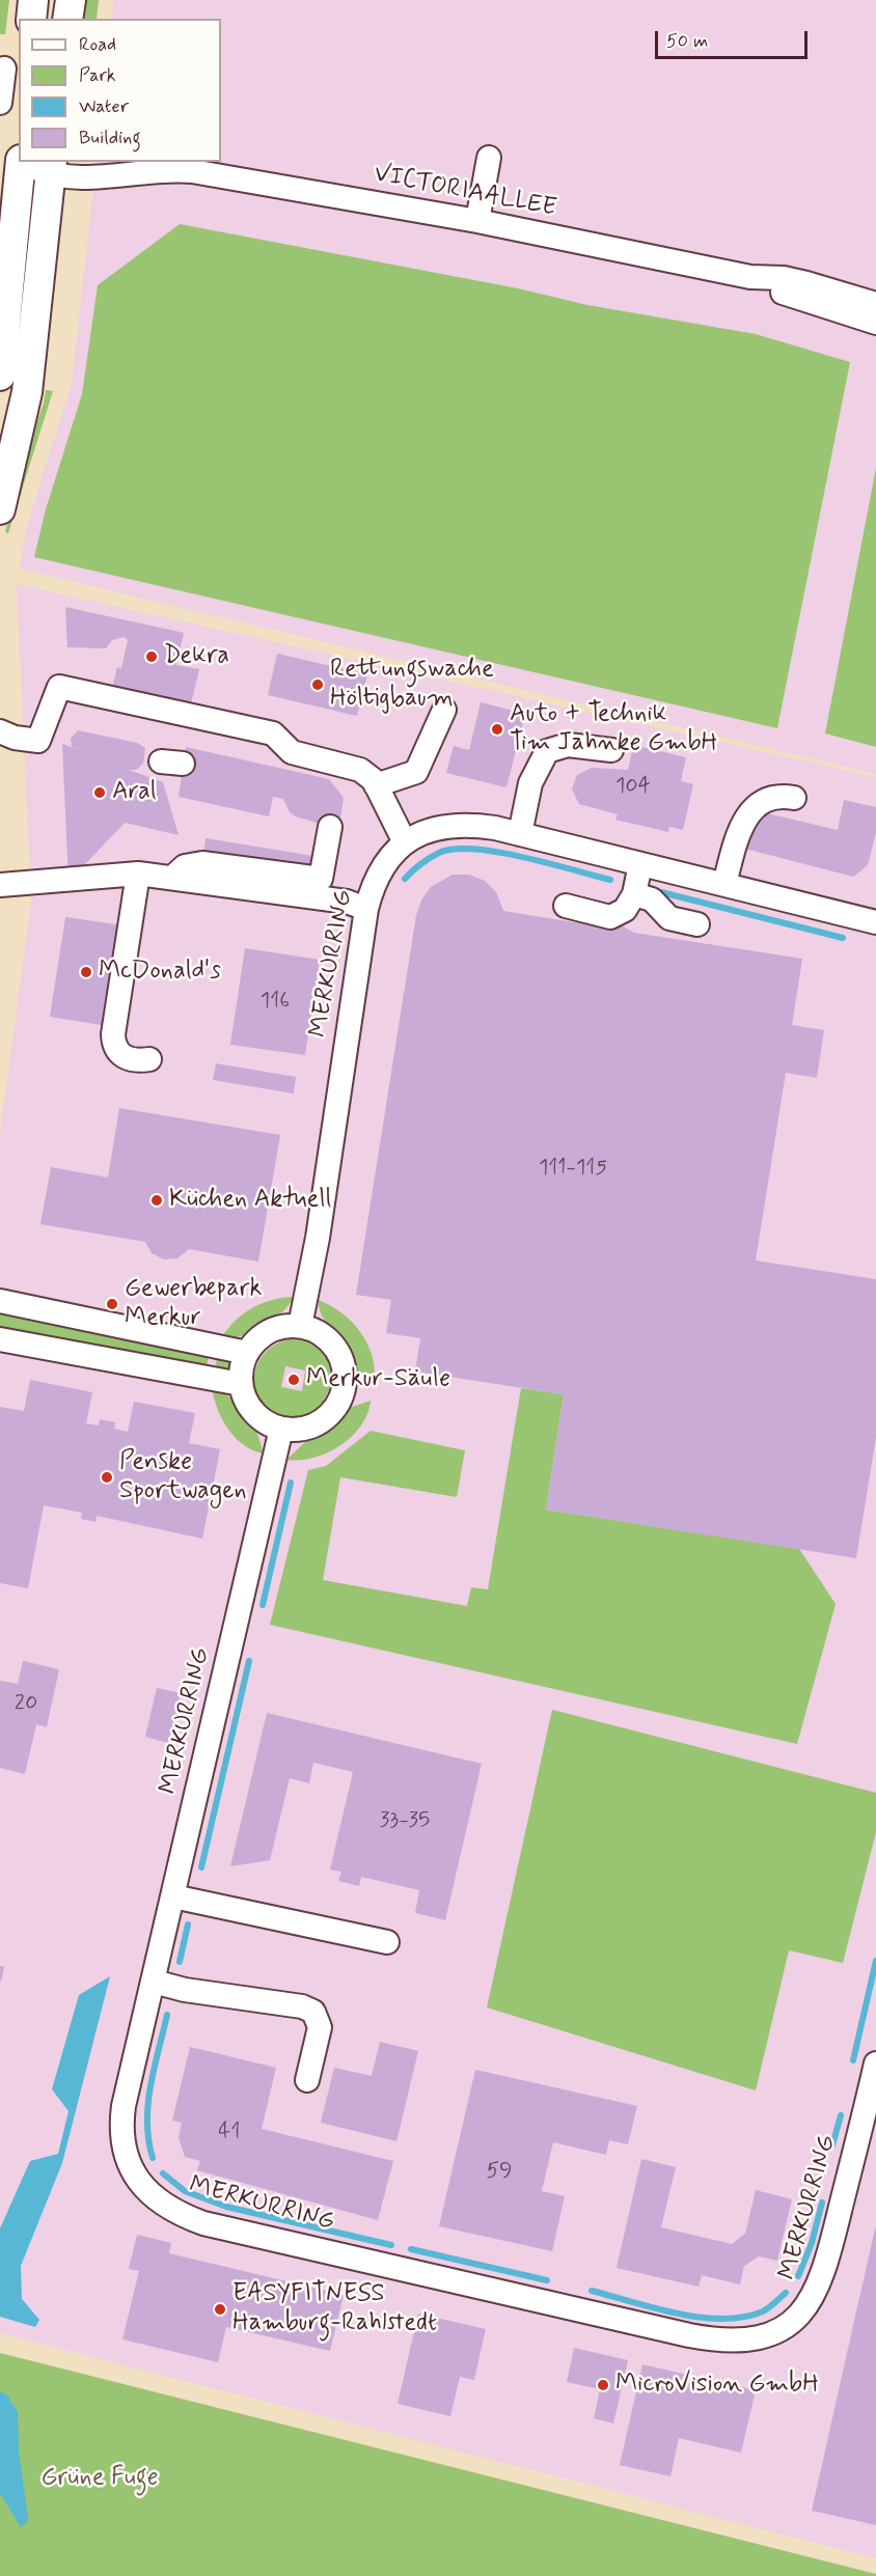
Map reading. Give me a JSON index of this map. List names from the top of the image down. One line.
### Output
{"streets":{"street":["VICTORIAALLEE","MERKURRING"]},"parks":["Grüne Fuge"],"places":["Dekra","Rettungswache Höltigbaum","Auto + Technik Tim Jahnke GmbH","Aral","McDonald's","Küchen Aktuell","Gewerbepark Merkur","Merkur-Säule","Penske Sportwagen","EASYFITNESS Hamburg-Rahlstedt","MicroVision GmbH"],"house_numbers":["104","116","111-115","20","33-35","41","59"],"legend":["Road","Park","Water","Building"],"scale_bar":"50 m"}
